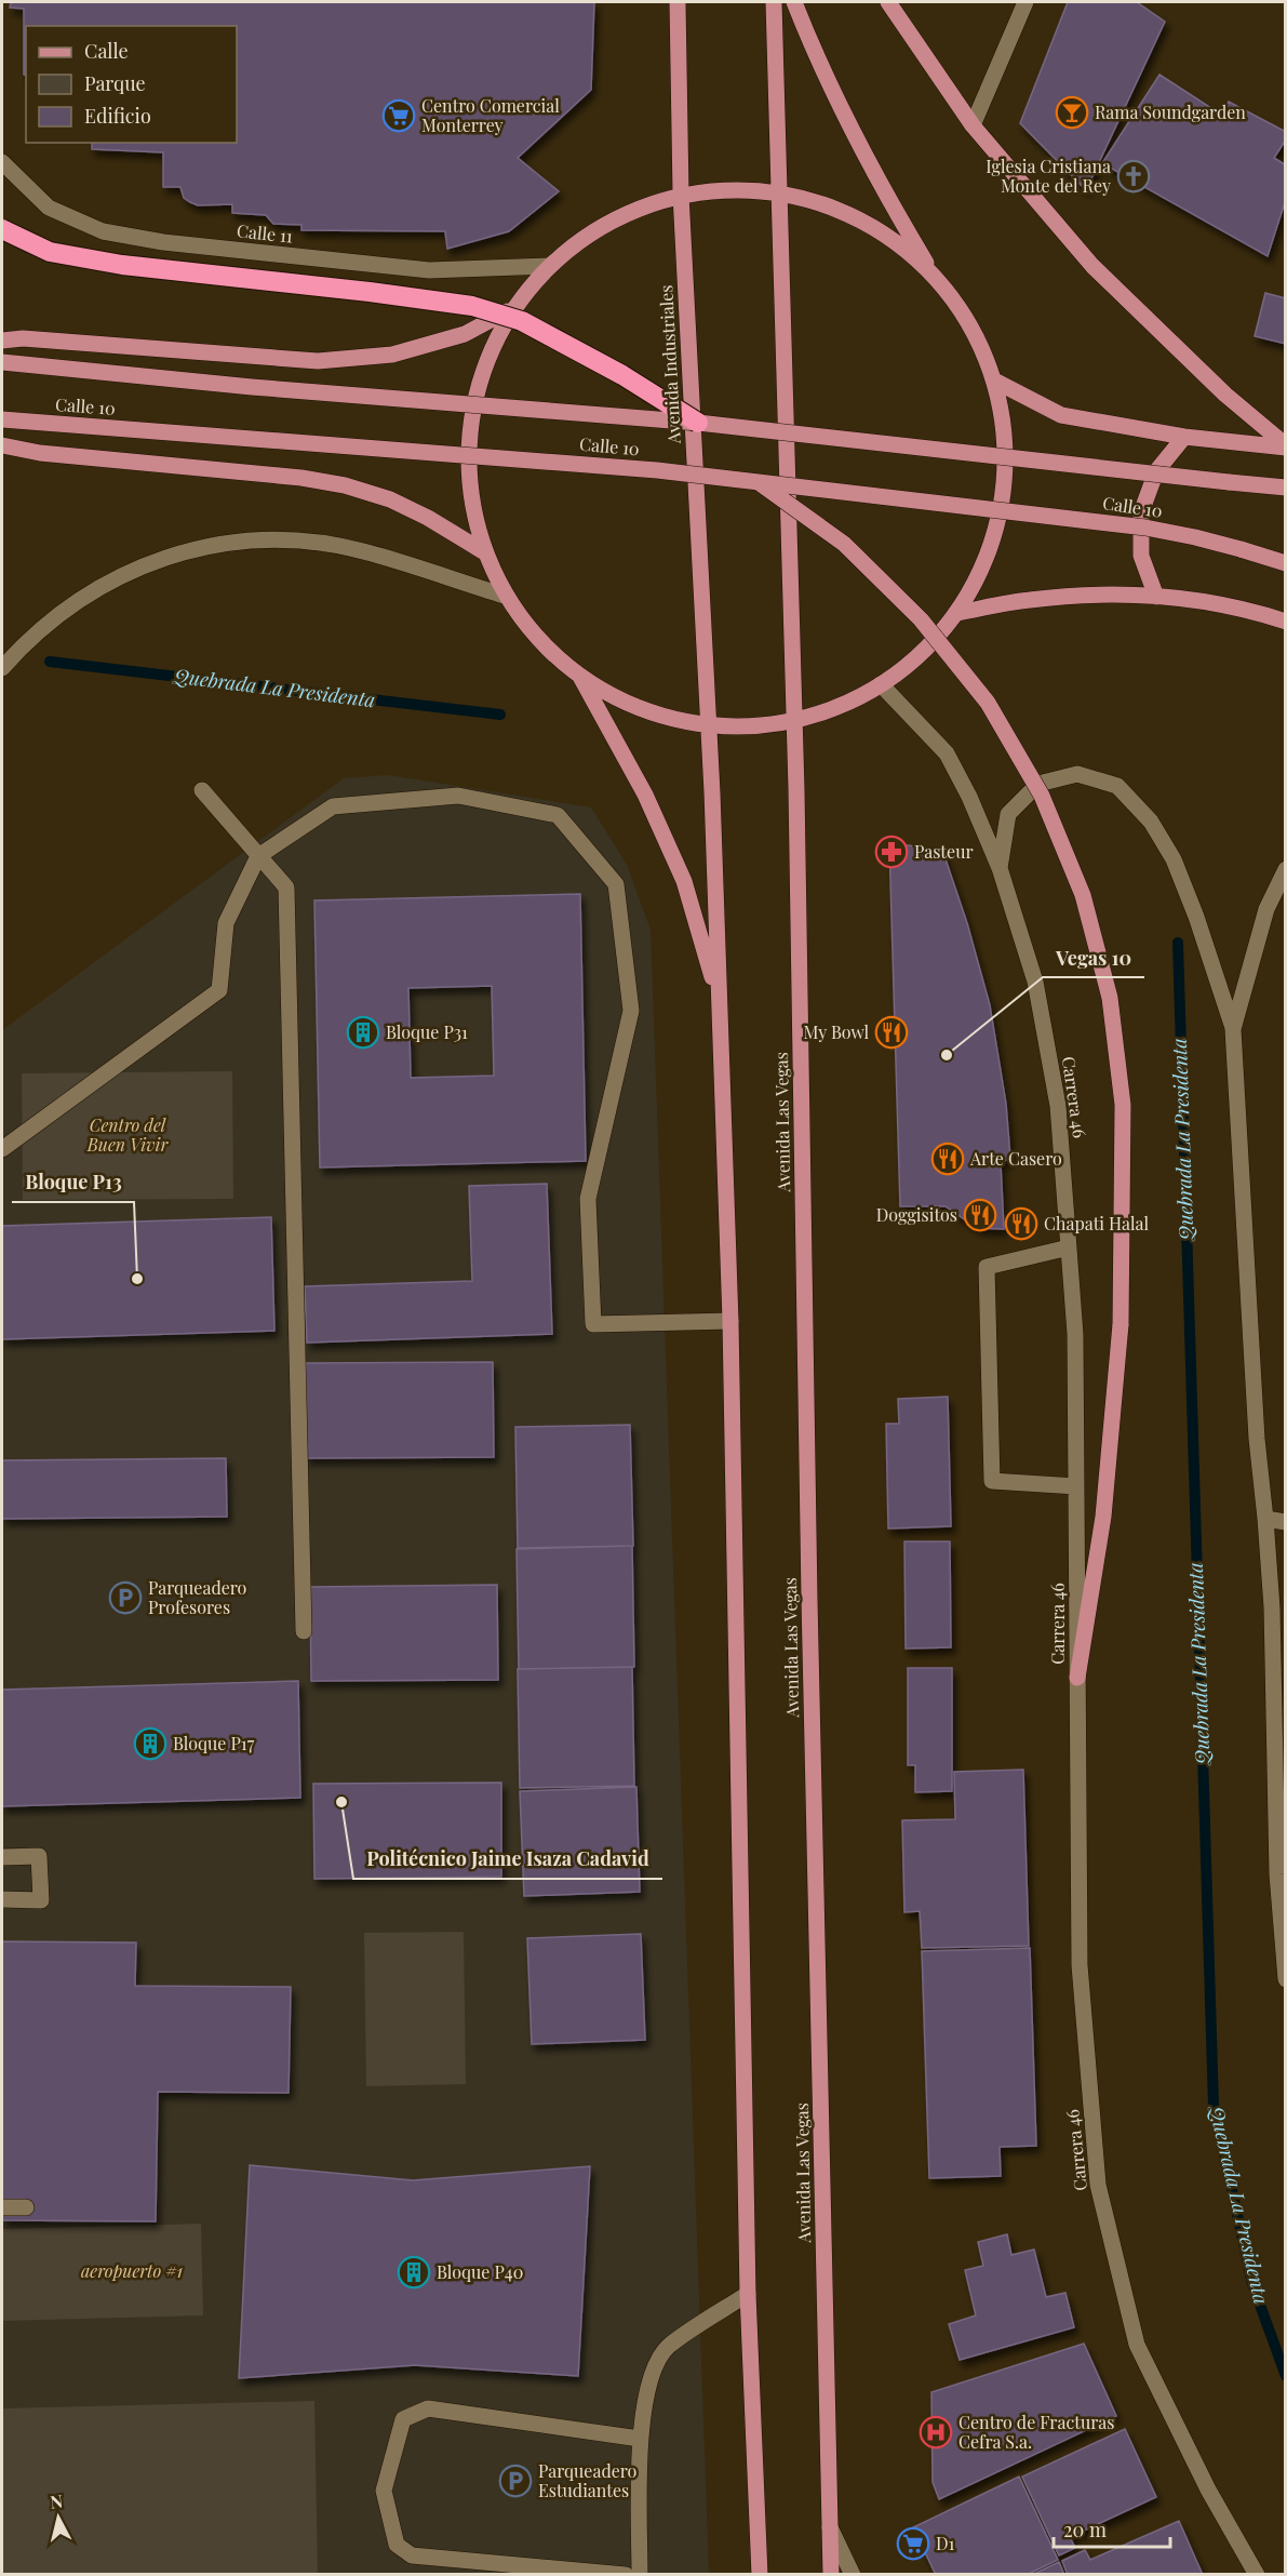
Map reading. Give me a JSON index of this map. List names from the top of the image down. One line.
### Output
{"streets":{"main road":["Avenida Industriales","Calle 10","Avenida Las Vegas"],"street":["Calle 11","Carrera 46"]},"water":["Quebrada La Presidenta"],"parks":["Centro del Buen Vivir","aeropuerto #1"],"places":{"bar":["Rama Soundgarden"],"supermarket":["Centro Comercial Monterrey","D1"],"church":["Iglesia Cristiana Monte del Rey"],"pharmacy":["Pasteur"],"building":["Bloque P31","Bloque P17","Bloque P40"],"restaurant":["My Bowl","Arte Casero","Doggisitos","Chapati Halal"],"other":["Vegas 10","Bloque P13","Politécnico Jaime Isaza Cadavid"],"parking":["Parqueadero Profesores","Parqueadero Estudiantes"],"hospital":["Centro de Fracturas Cefra S.a."]},"legend":["Calle","Parque","Edificio"],"scale_bar":"20 m","north":"top"}
